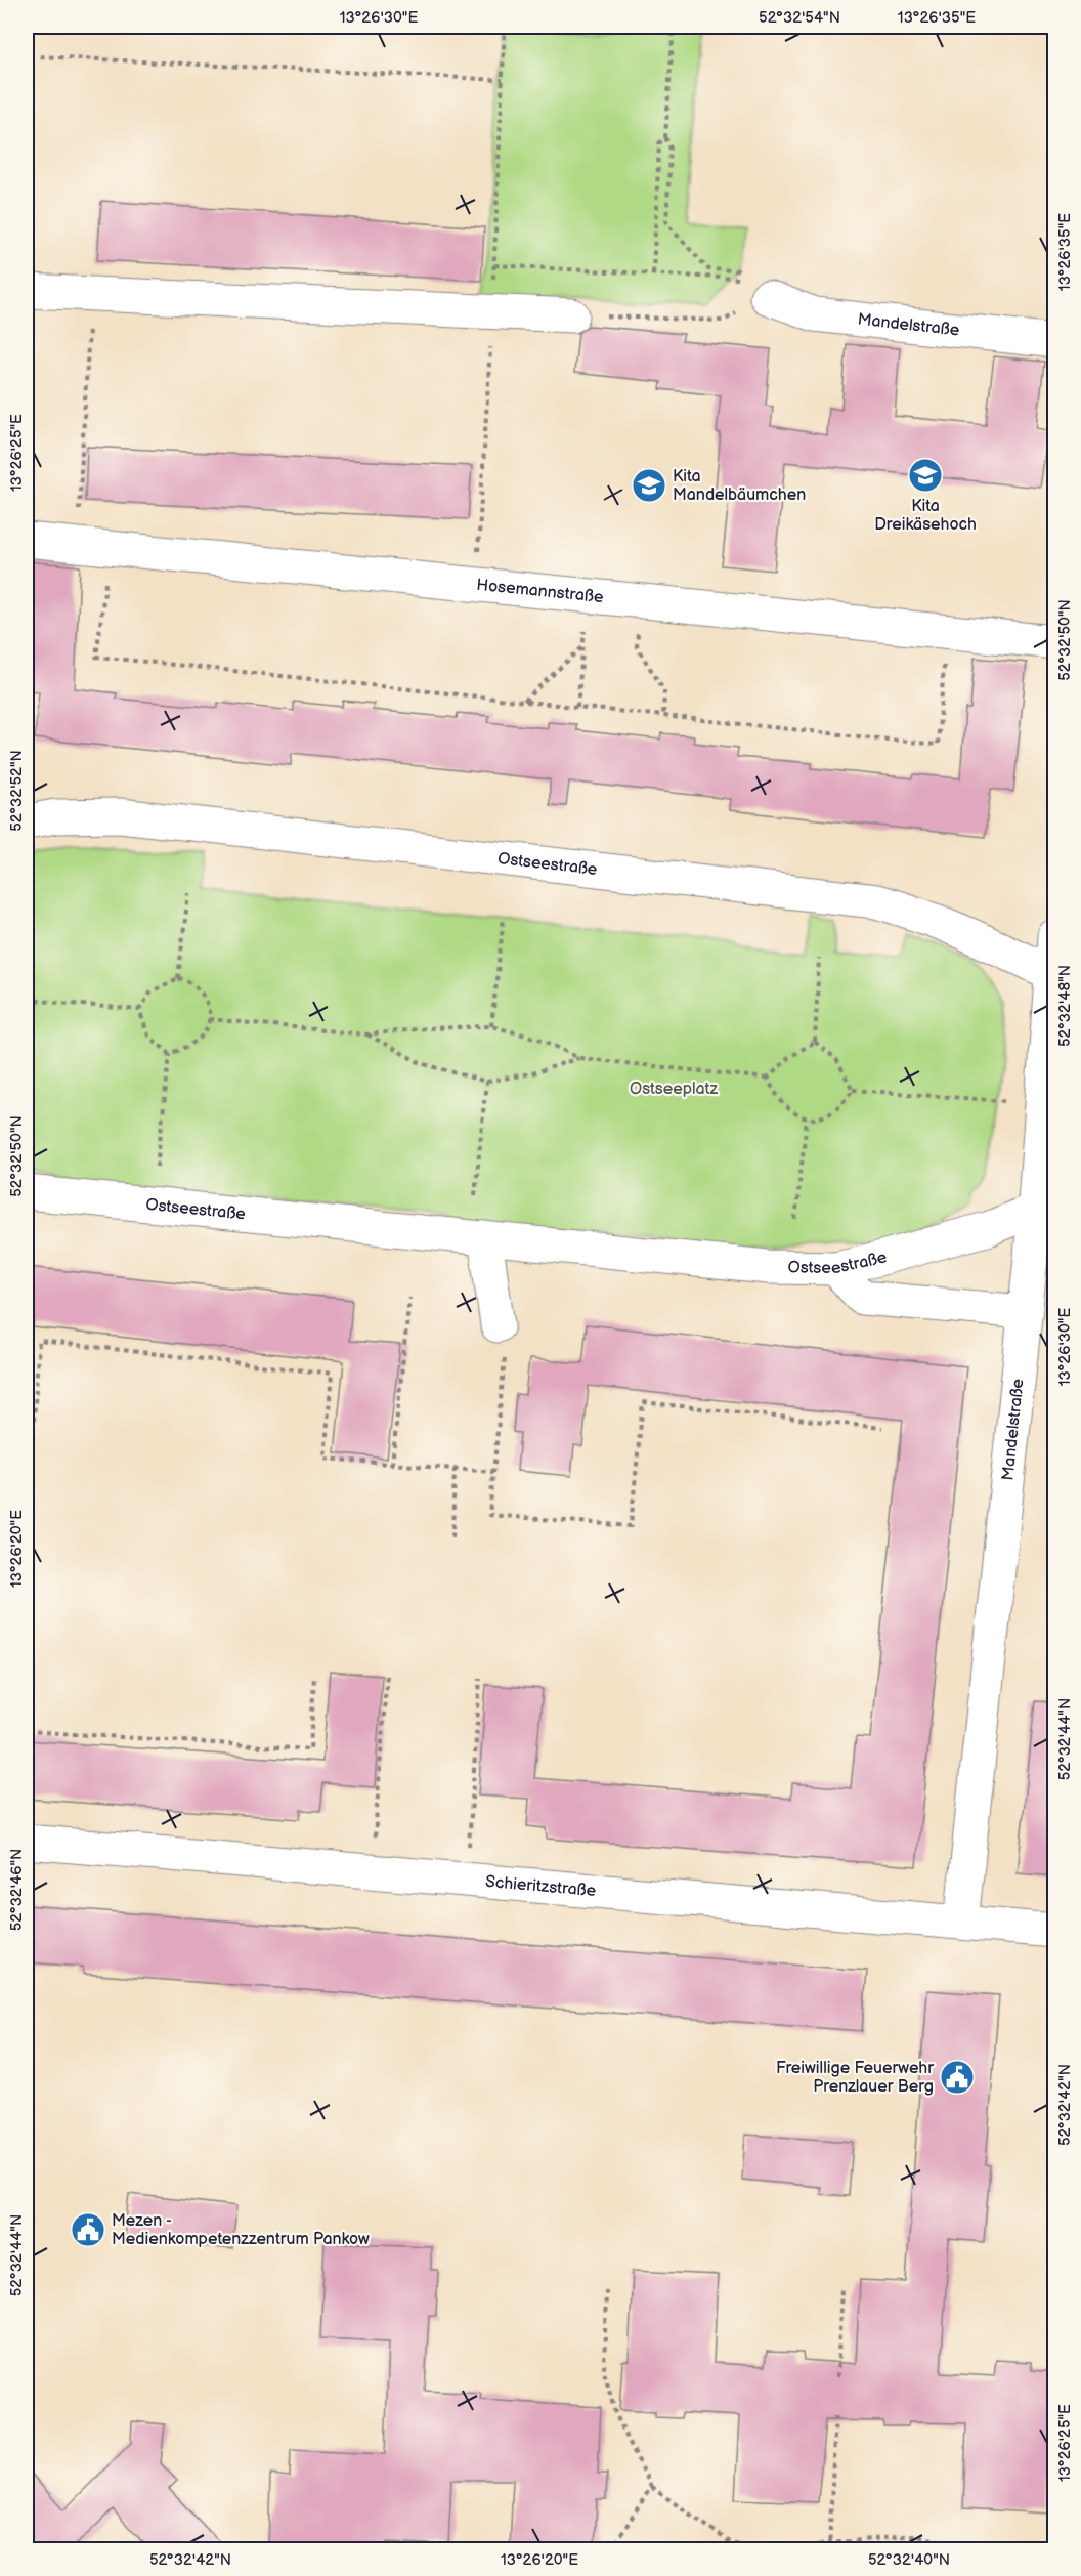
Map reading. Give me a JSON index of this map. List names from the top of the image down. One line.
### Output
{"streets":{"street":["Mandelstraße","Hosemannstraße","Ostseestraße","Schieritzstraße"]},"crossings":[["Mandelstraße","Ostseestraße"],["Mandelstraße","Schieritzstraße"]],"parks":["Ostseeplatz"],"places":{"school or university":["Kita Dreikäsehoch","Kita Mandelbäumchen"],"public building":["Freiwillige Feuerwehr Prenzlauer Berg","Mezen - Medienkompetenzzentrum Pankow"]},"coordinates":["13°26'30\"E","52°32'54\"N","13°26'35\"E","13°26'25\"E","52°32'50\"N","52°32'52\"N","52°32'48\"N","13°26'20\"E","52°32'44\"N","52°32'46\"N","52°32'42\"N","52°32'40\"N"]}
